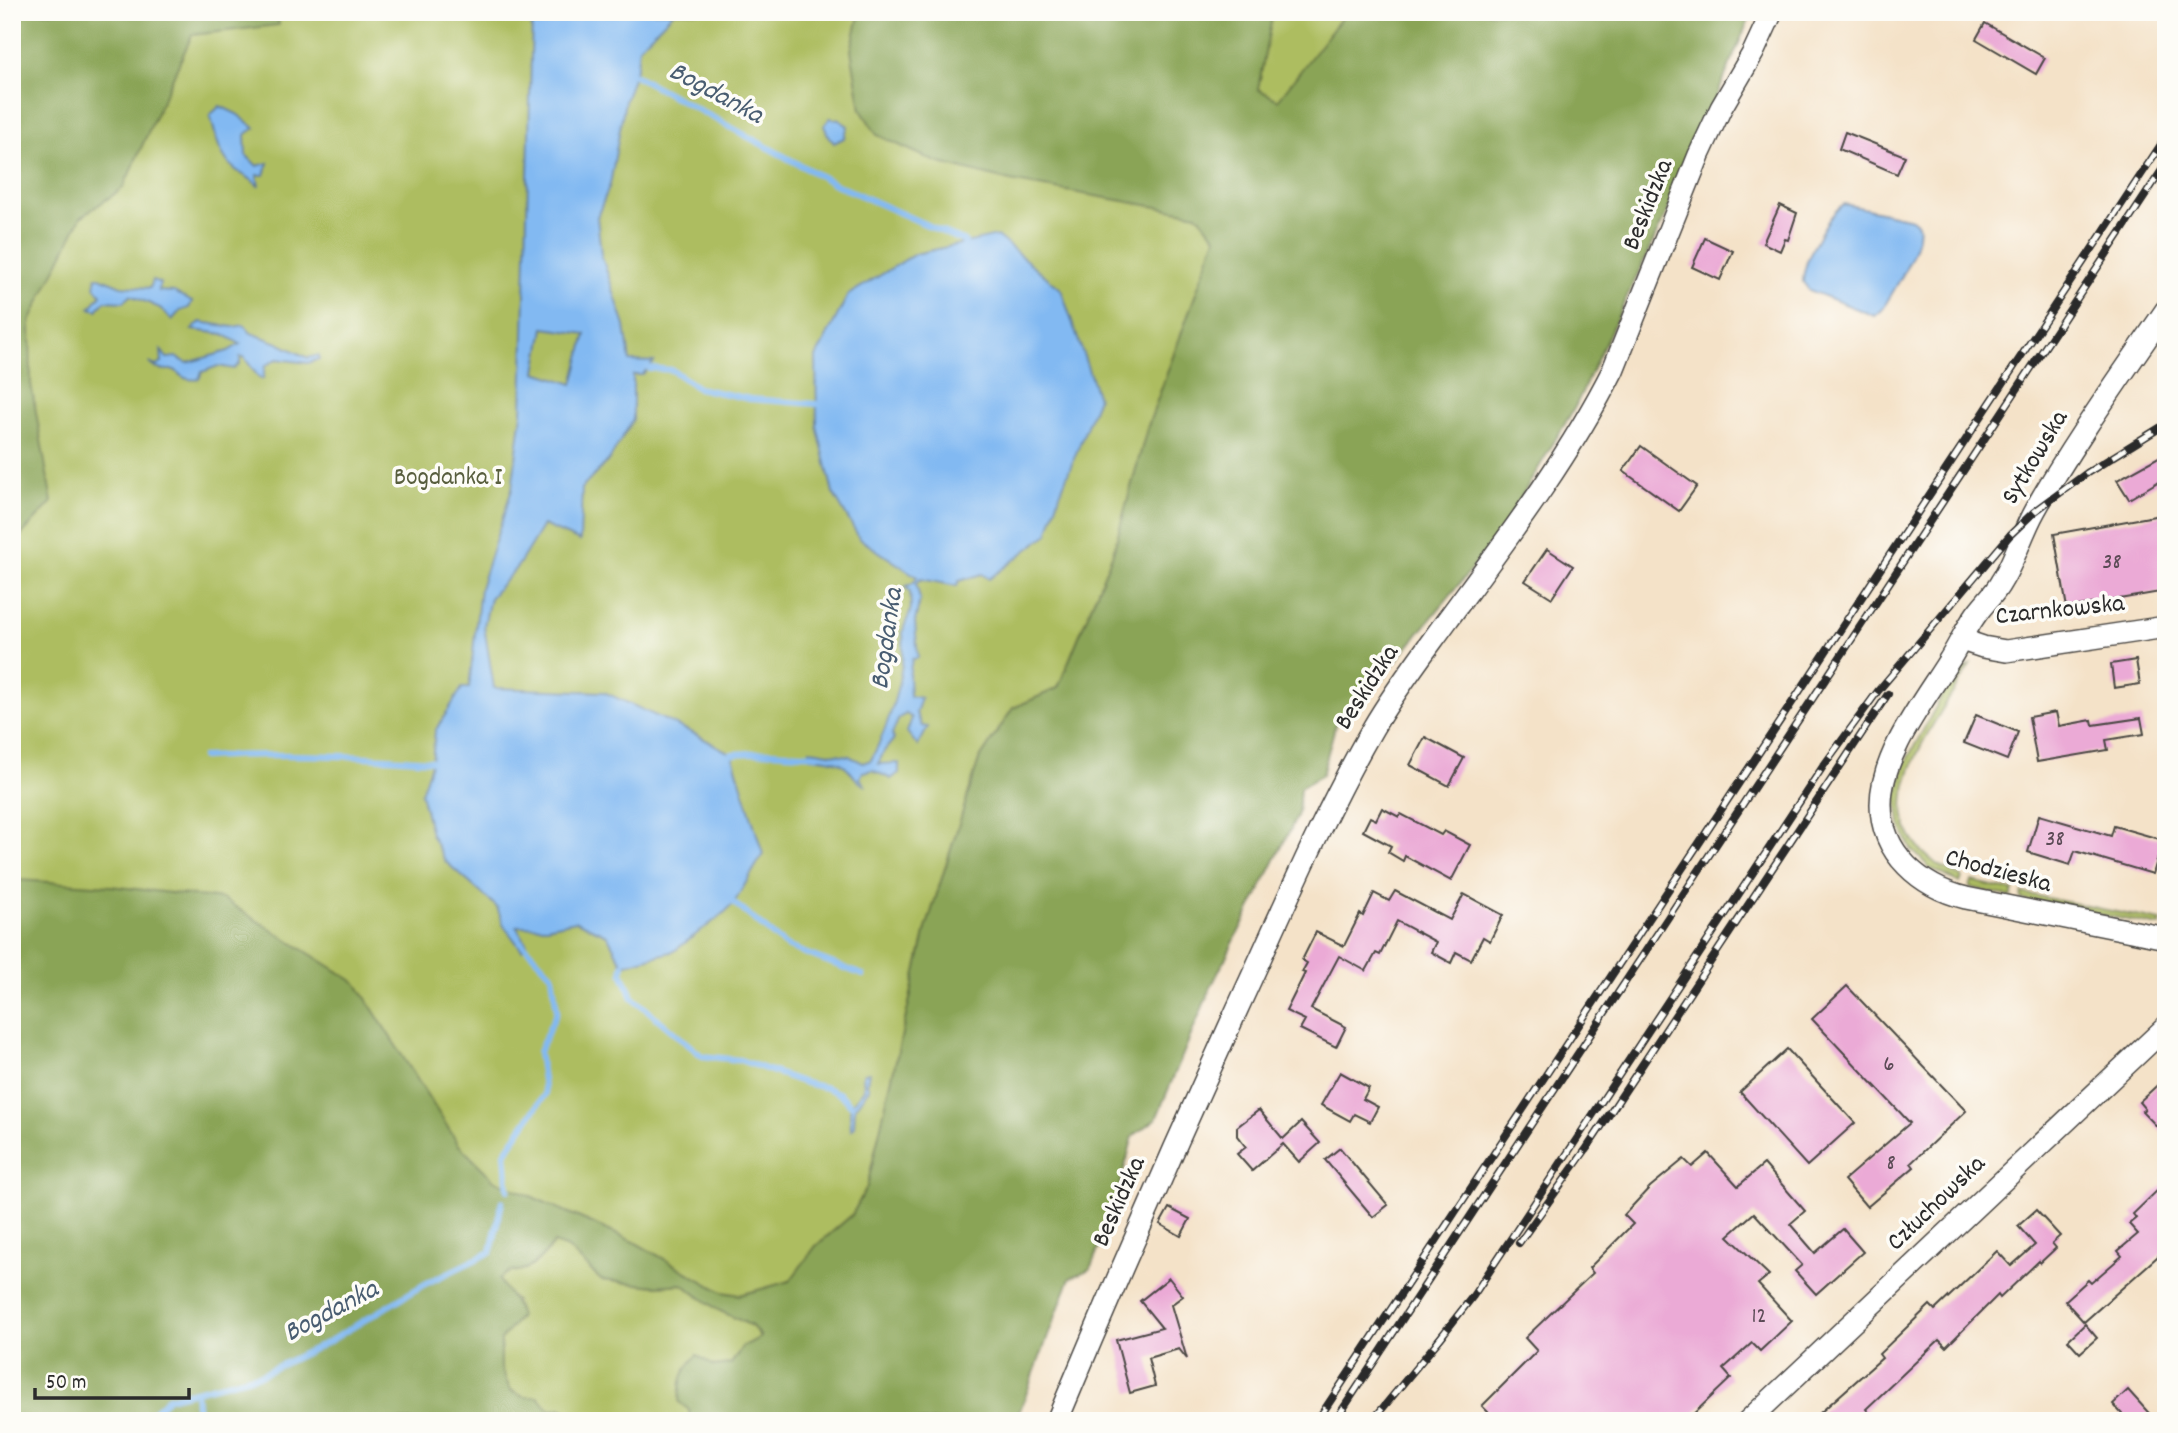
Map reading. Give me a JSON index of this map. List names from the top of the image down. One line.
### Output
{"streets":{"street":["Beskidzka","Sytkowska","Czarnkowska","Chodzieska","Człuchowska"]},"crossings":[["Sytkowska","Czarnkowska"],["Sytkowska","Chodzieska"],["Czarnkowska","Chodzieska"]],"water":["Bogdanka"],"parks":["Bogdanka I"],"house_numbers":["38","38","6","8","12"],"scale_bar":"50 m"}
